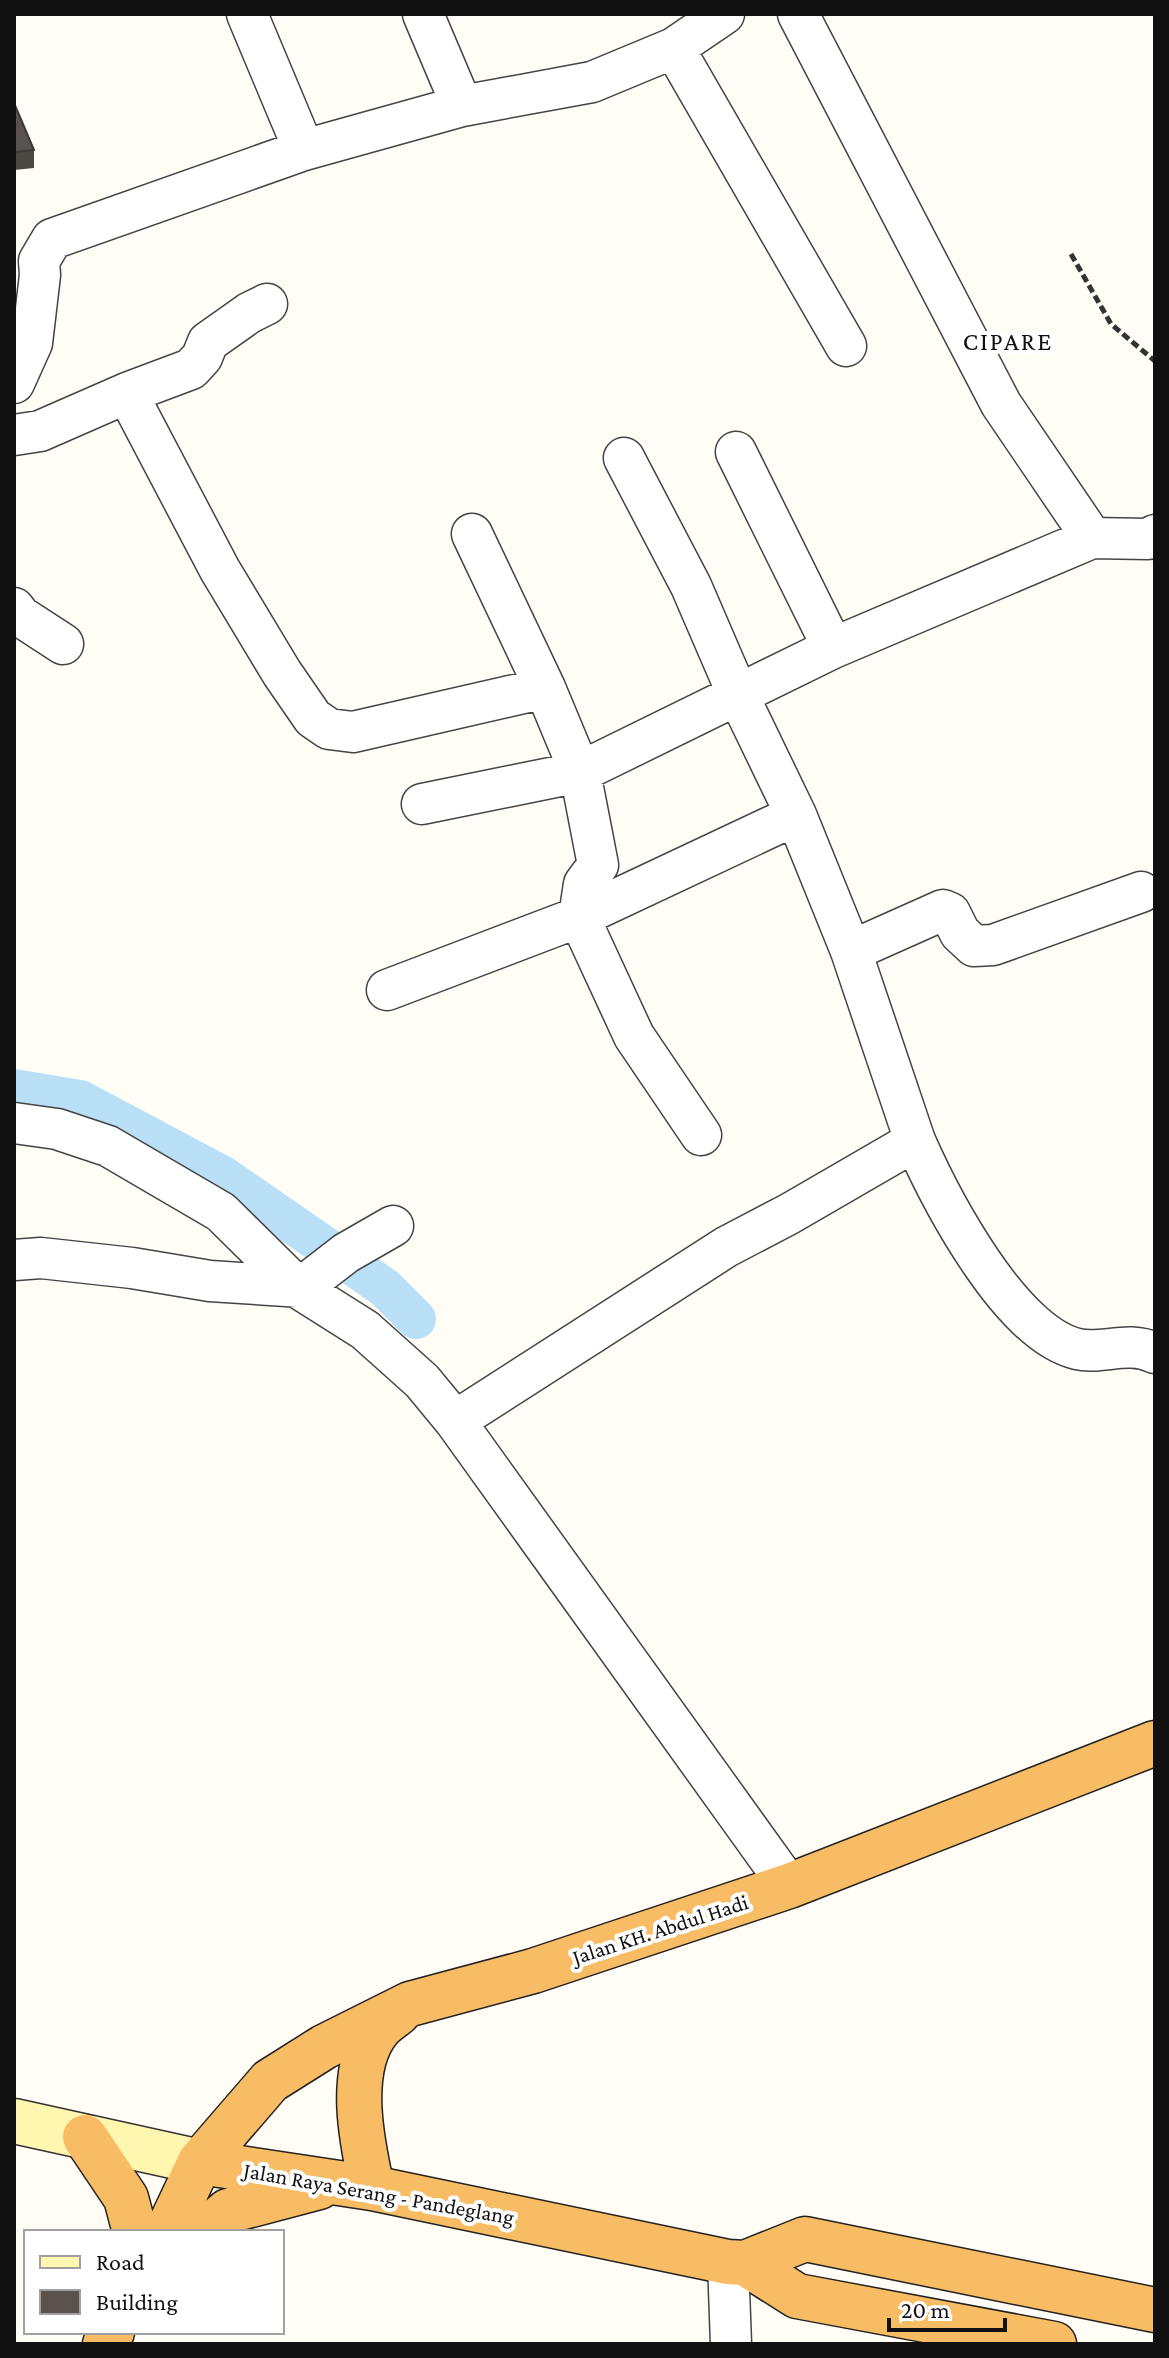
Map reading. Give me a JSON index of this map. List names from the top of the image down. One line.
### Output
{"streets":{"highway":["Jalan KH. Abdul Hadi","Jalan Raya Serang - Pandeglang"]},"crossings":[["Jalan KH. Abdul Hadi","Jalan Raya Serang - Pandeglang"]],"districts":["CIPARE"],"legend":["Road","Building"],"scale_bar":"20 m"}
